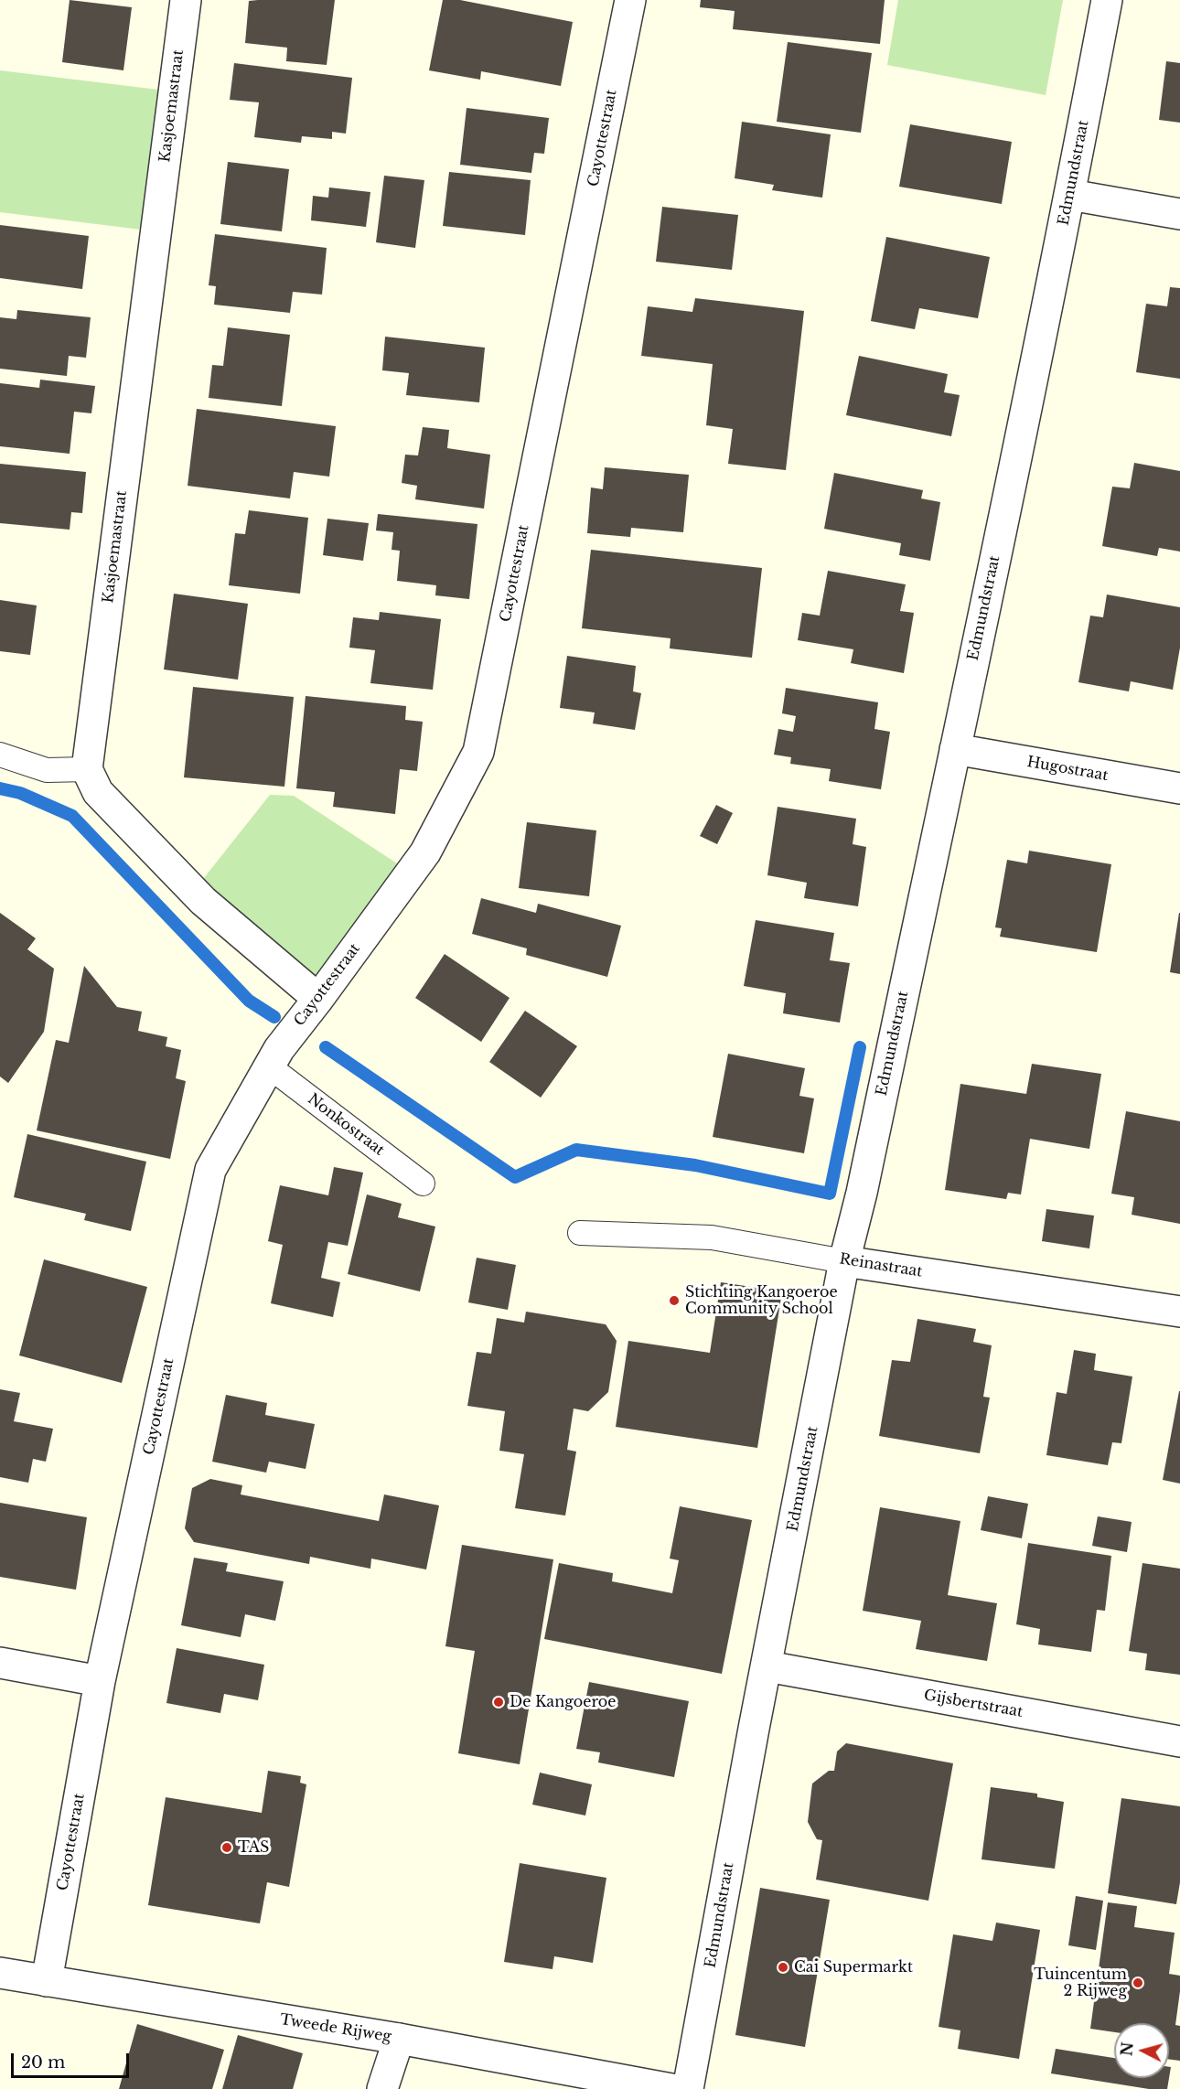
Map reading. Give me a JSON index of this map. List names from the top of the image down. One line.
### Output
{"streets":{"street":["Kasjoemastraat","Cayottestraat","Edmundstraat","Hugostraat","Reinastraat","Gijsbertstraat","Tweede Rijweg"],"lane":["Nonkostraat"]},"crossings":[["Cayottestraat","Nonkostraat"],["Cayottestraat","Tweede Rijweg"],["Edmundstraat","Hugostraat"],["Edmundstraat","Reinastraat"],["Edmundstraat","Gijsbertstraat"]],"places":["Stichting Kangoeroe Community School","De Kangoeroe","TAS","Cai Supermarkt","Tuincentum 2 Rijweg"],"scale_bar":"20 m","north":"left"}
